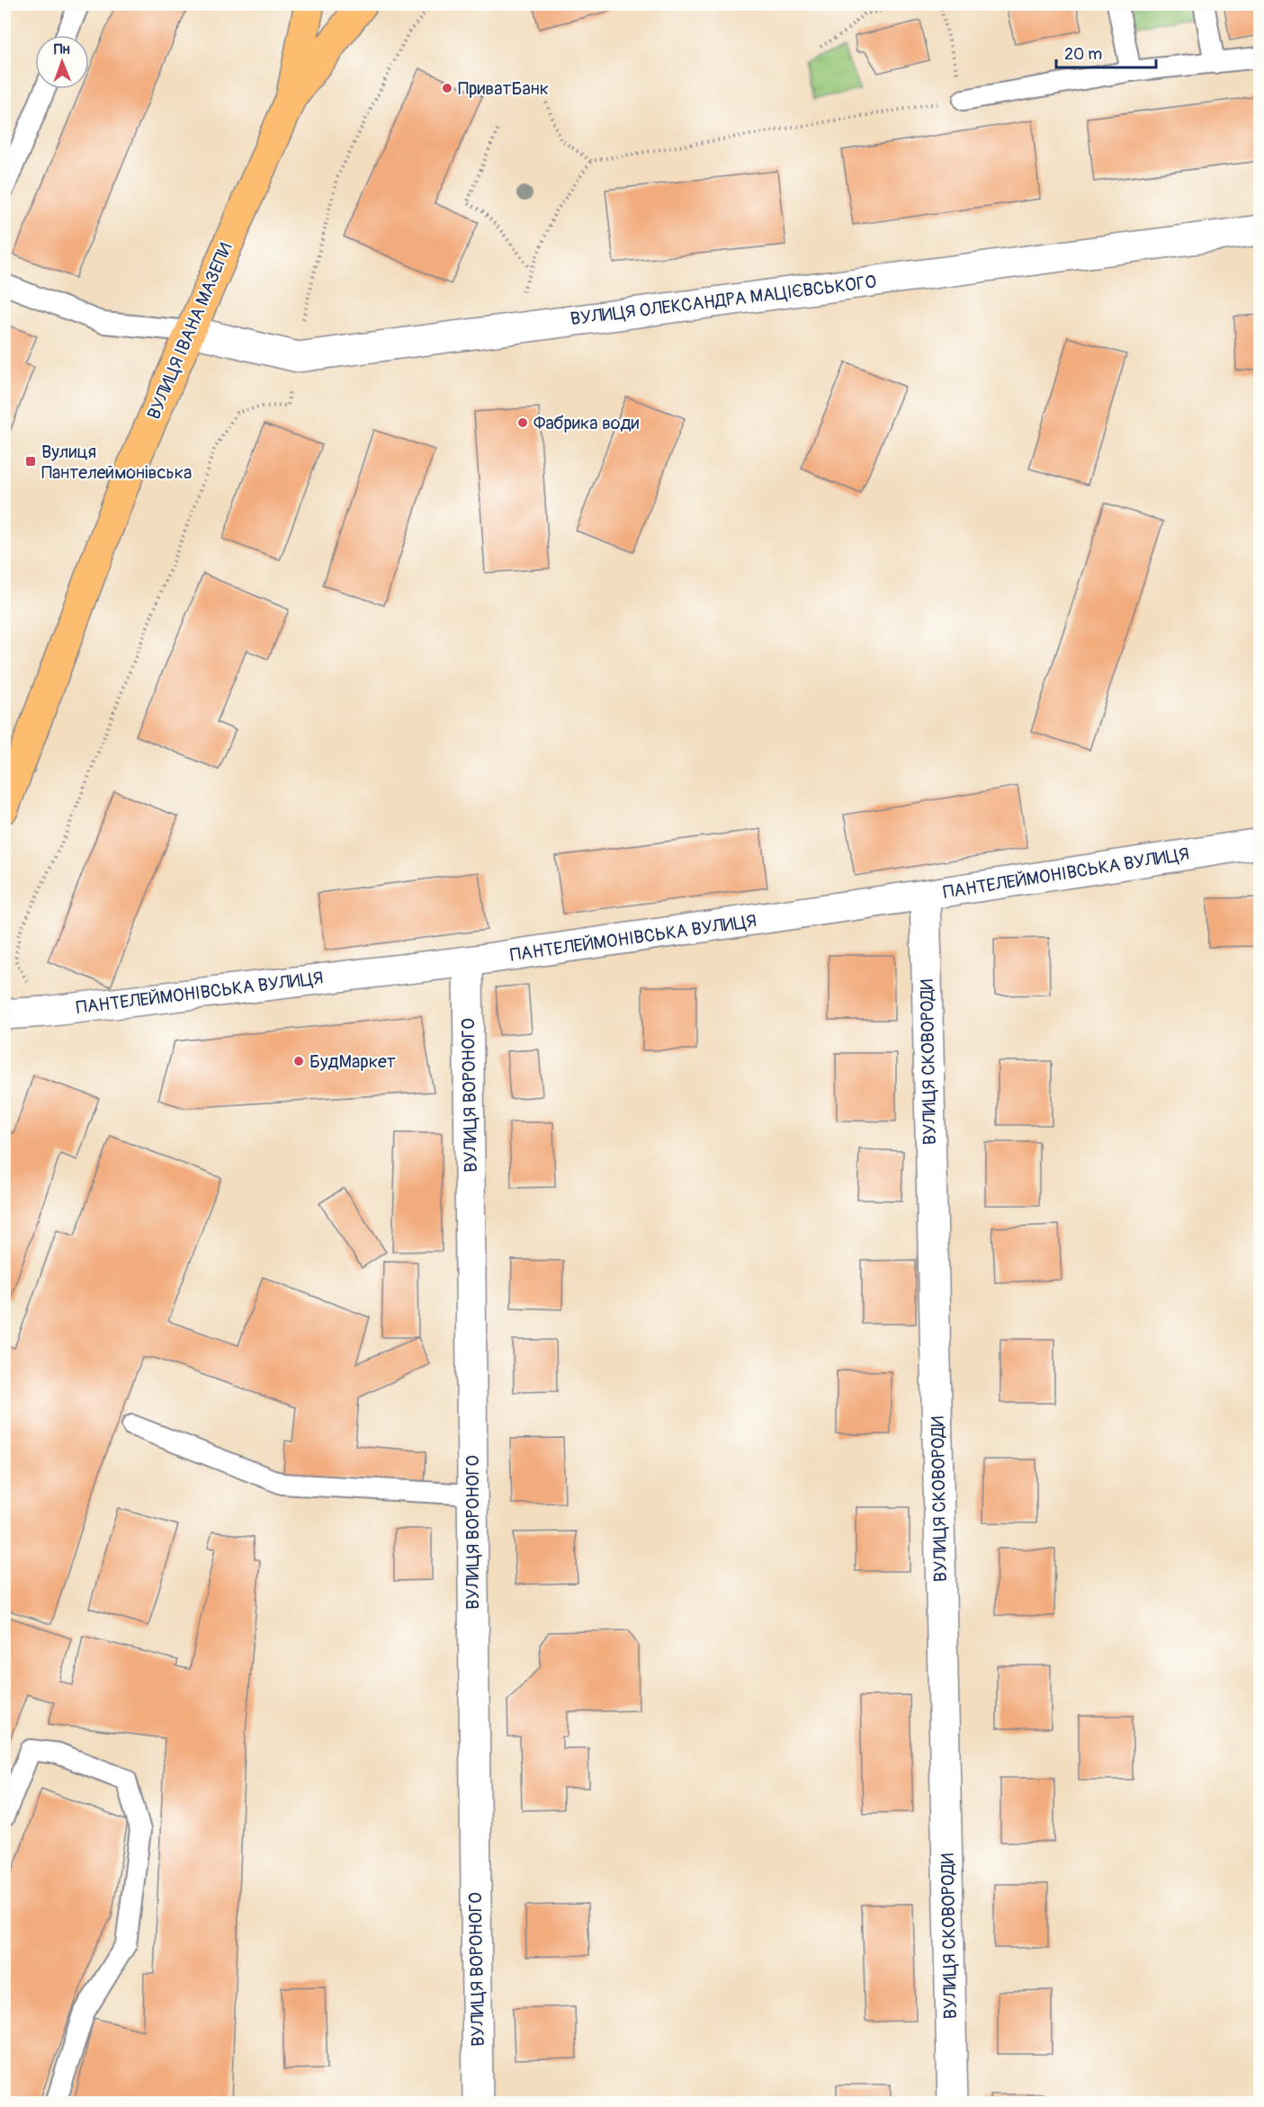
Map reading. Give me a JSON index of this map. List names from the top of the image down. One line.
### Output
{"streets":{"main road":["ВУЛИЦЯ ІВАНА МАЗЕПИ"],"street":["ВУЛИЦЯ ОЛЕКСАНДРА МАЦІЄВСЬКОГО","ПАНТЕЛЕЙМОНІВСЬКА ВУЛИЦЯ","ВУЛИЦЯ СКОВОРОДИ","ВУЛИЦЯ ВОРОНОГО"]},"crossings":[["ВУЛИЦЯ ОЛЕКСАНДРА МАЦІЄВСЬКОГО","ВУЛИЦЯ ІВАНА МАЗЕПИ"],["ПАНТЕЛЕЙМОНІВСЬКА ВУЛИЦЯ","ВУЛИЦЯ СКОВОРОДИ"],["ПАНТЕЛЕЙМОНІВСЬКА ВУЛИЦЯ","ВУЛИЦЯ ВОРОНОГО"]],"places":{"other":["ПриватБанк","Фабрика води","БудМаркет"],"transit":["Вулиця Пантелеймонівська"]},"scale_bar":"20 m","north":"top"}
